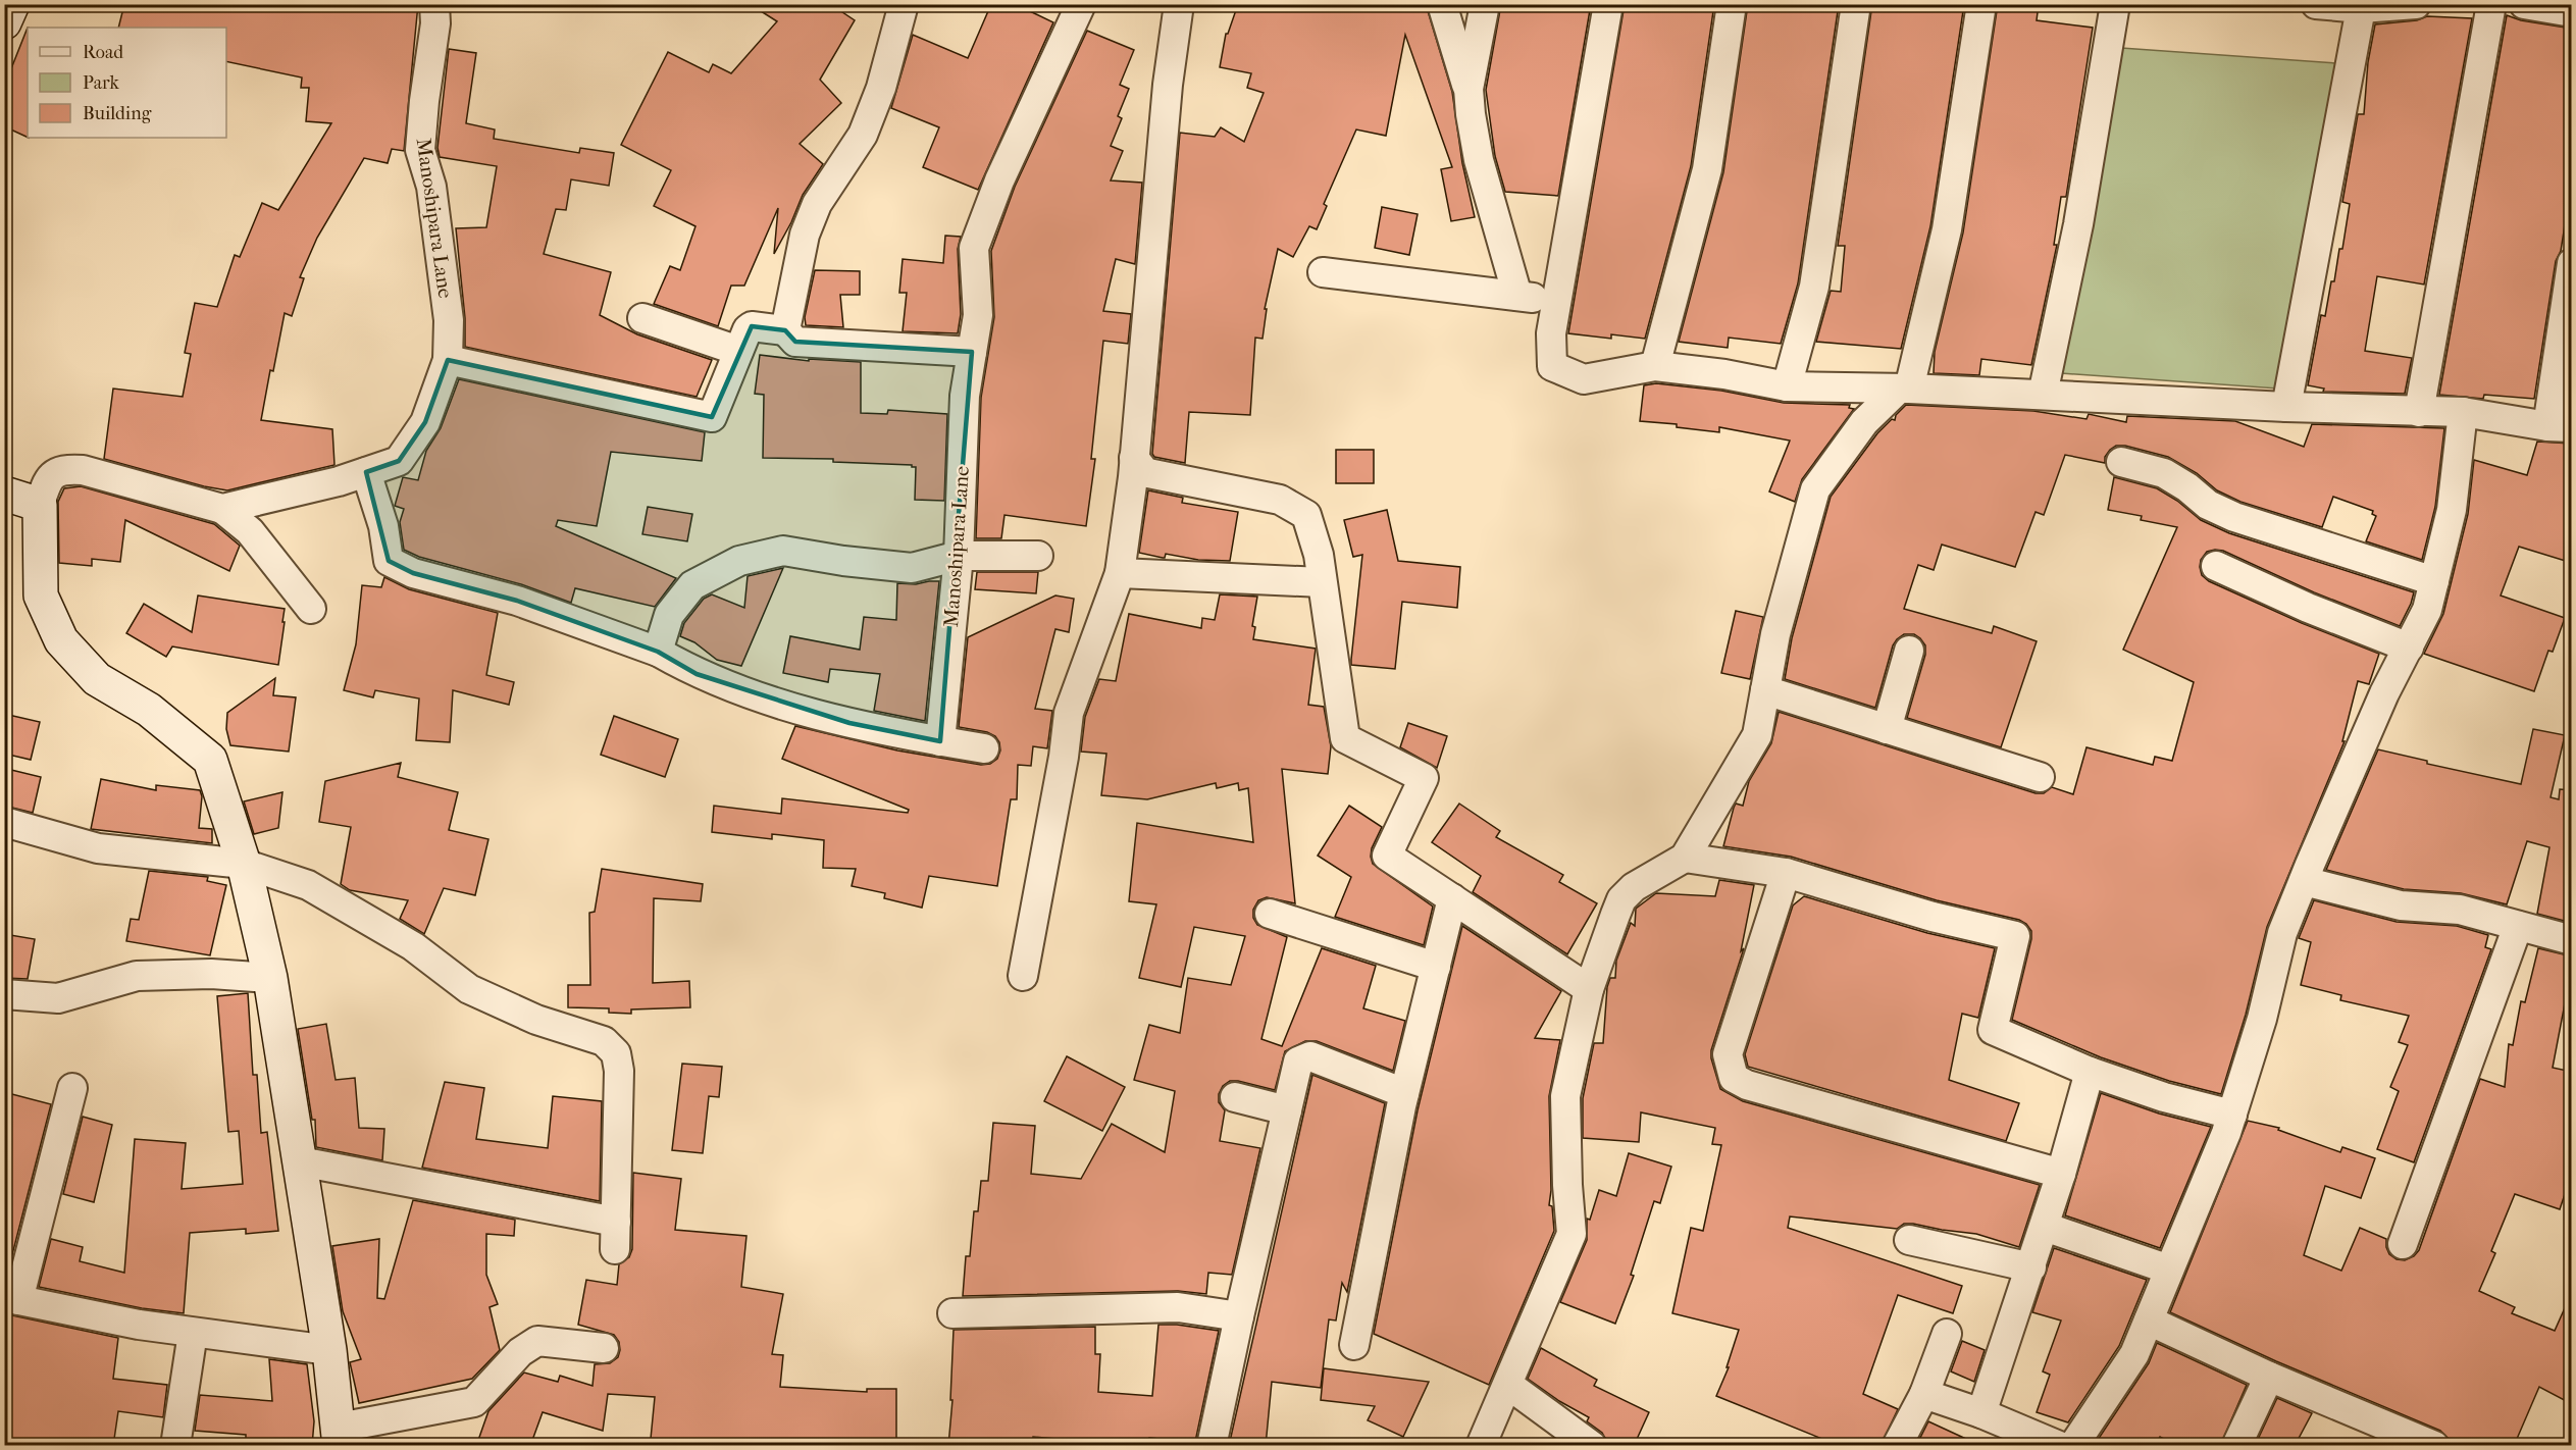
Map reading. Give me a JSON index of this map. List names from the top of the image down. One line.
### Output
{"streets":{"street":["Manoshipara Lane"]},"legend":["Road","Park","Building"]}
